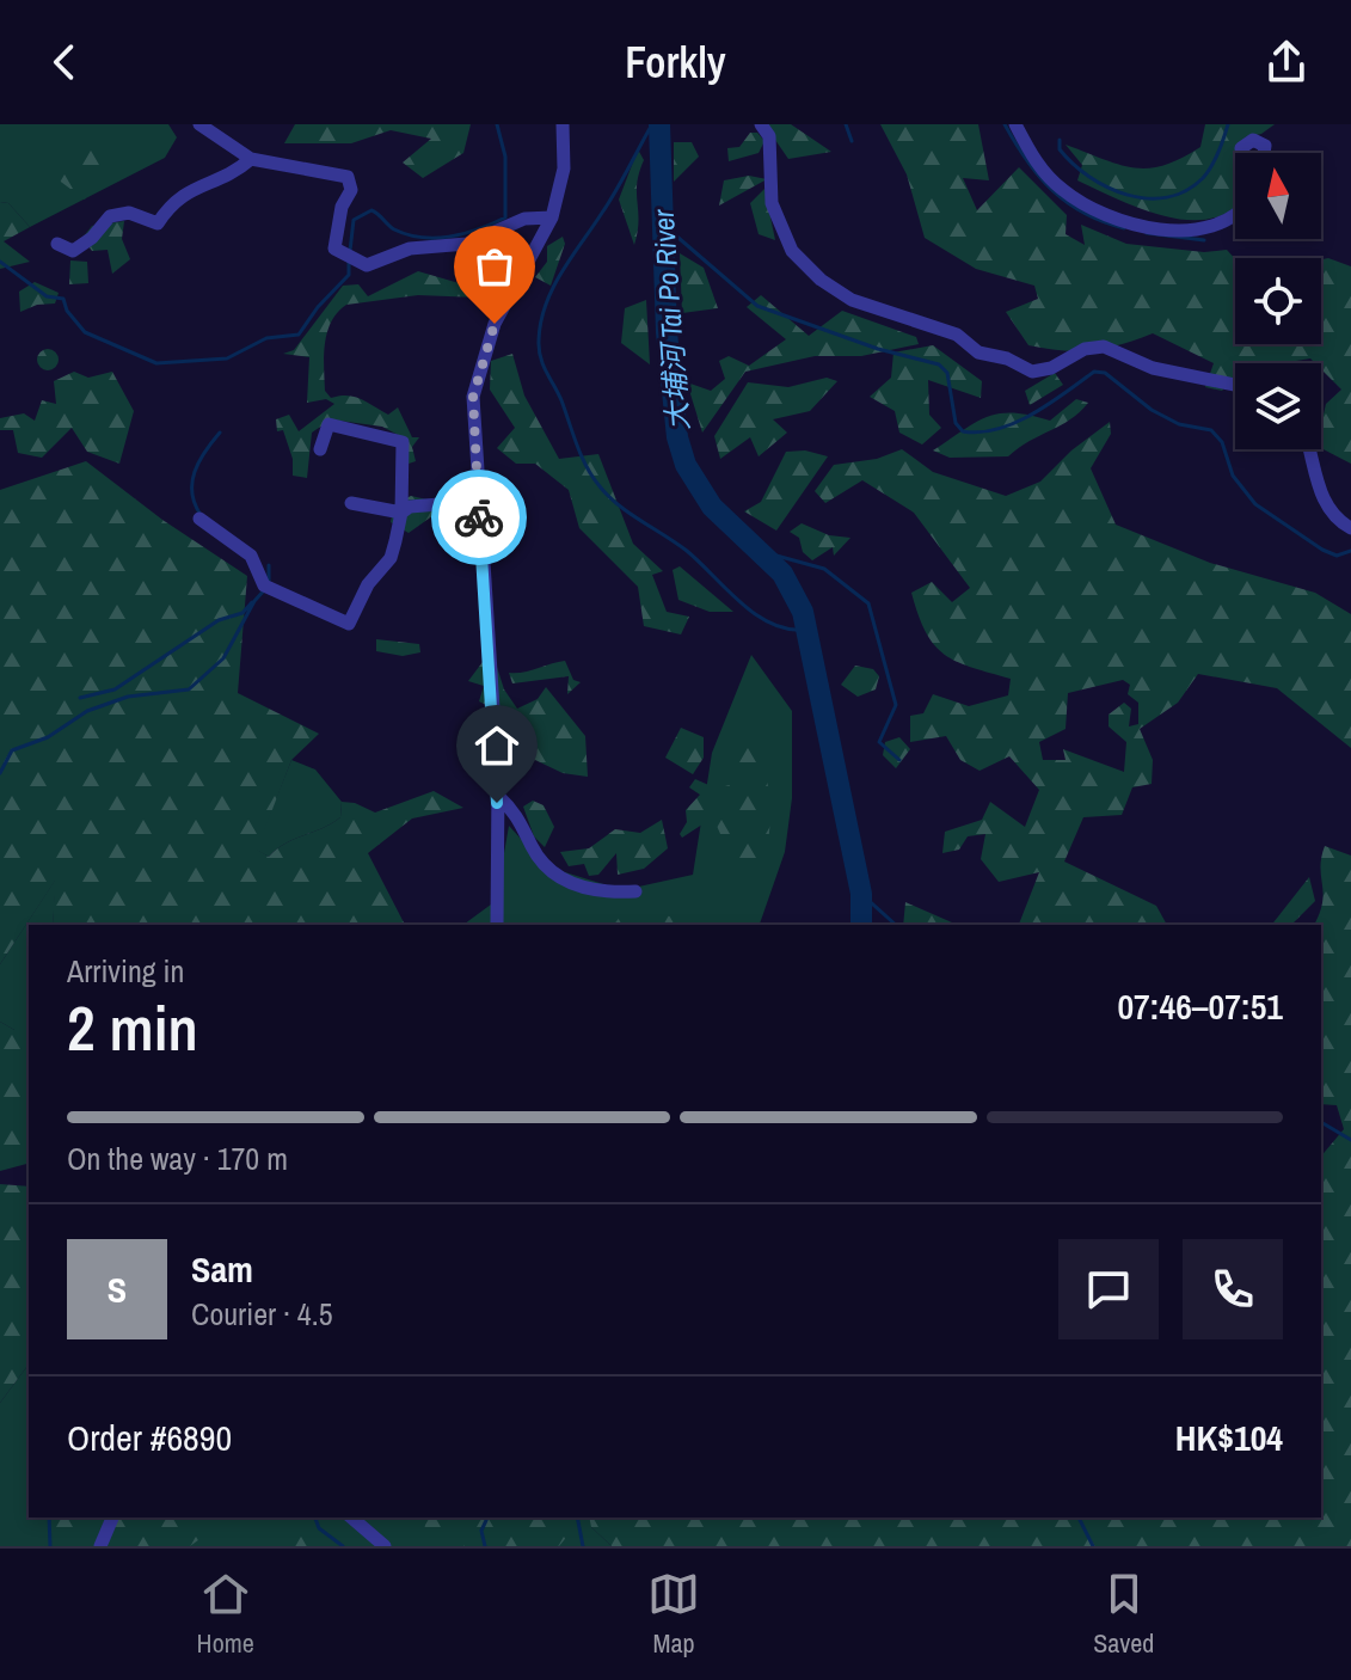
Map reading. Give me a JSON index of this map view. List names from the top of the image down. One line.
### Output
{"water":["大埔河 Tai Po River"],"north":"top","page":{"header":"Forkly","heading":["2 min","Arriving in","07:46–07:51"],"panel":["Sam","Courier · 4.5","Order #6890","HK$104"],"bar":"On the way · 170 m","round":"S","tabs":["Home","Map","Saved"]}}
